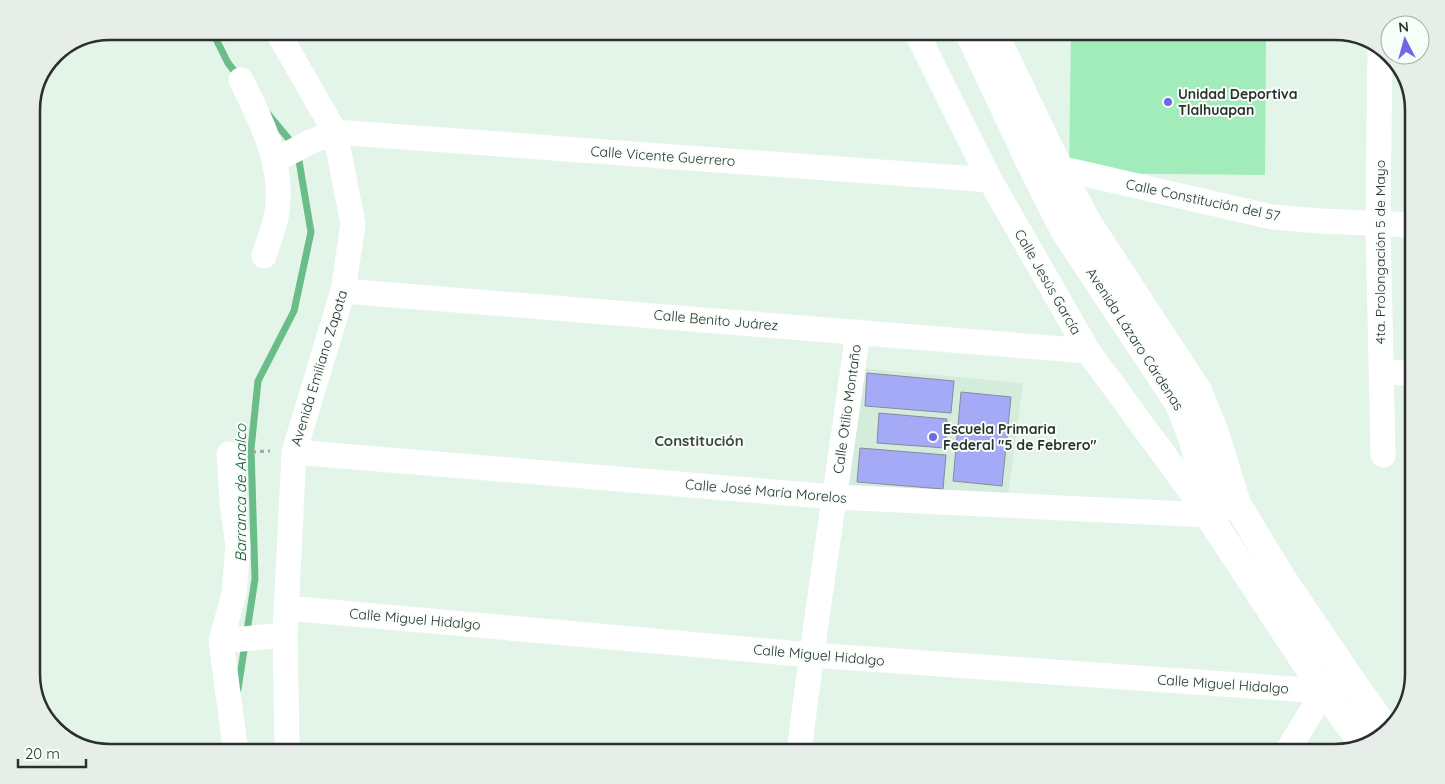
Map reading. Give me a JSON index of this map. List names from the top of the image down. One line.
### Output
{"streets":{"main road":["Avenida Lázaro Cárdenas"],"street":["Calle Vicente Guerrero","Calle Constitución del 57","4ta. Prolongación 5 de Mayo","Calle Jesús García","Calle Benito Juárez","Avenida Emiliano Zapata","Calle Otilio Montaño","Calle José María Morelos","Calle Miguel Hidalgo"]},"crossings":[["Calle Vicente Guerrero","Calle Jesús García"],["Calle Vicente Guerrero","Avenida Emiliano Zapata"],["Calle Constitución del 57","4ta. Prolongación 5 de Mayo"],["Calle Constitución del 57","Avenida Lázaro Cárdenas"],["Calle Jesús García","Calle Benito Juárez"],["Calle Jesús García","Avenida Lázaro Cárdenas"],["Calle Jesús García","Calle José María Morelos"],["Calle Benito Juárez","Avenida Emiliano Zapata"],["Calle Benito Juárez","Calle Otilio Montaño"],["Avenida Lázaro Cárdenas","Calle José María Morelos"],["Avenida Lázaro Cárdenas","Calle Miguel Hidalgo"],["Avenida Emiliano Zapata","Calle José María Morelos"],["Avenida Emiliano Zapata","Calle Miguel Hidalgo"],["Calle Otilio Montaño","Calle José María Morelos"],["Calle Otilio Montaño","Calle Miguel Hidalgo"]],"districts":["Constitución"],"water":["Barranca de Analco"],"places":["Unidad Deportiva Tlalhuapan","Escuela Primaria Federal \"5 de Febrero\""],"scale_bar":"20 m","north":"top"}
